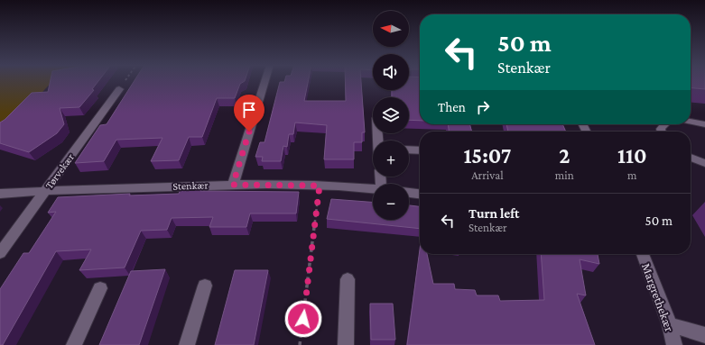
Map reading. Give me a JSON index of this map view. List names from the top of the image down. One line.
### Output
{"streets":{"street":["Tørvekær","Stenkær","Margrethekær"]},"crossings":[["Tørvekær","Stenkær"]],"north":"left","page":{"map_buttons":["+","−"],"turn":["50 m","Stenkær"],"then":"Then","eta":["15:07","Arrival","2","min","110","m"],"list":[{"name":"Turn left","note":"Stenkær","value":"50 m"}]}}
